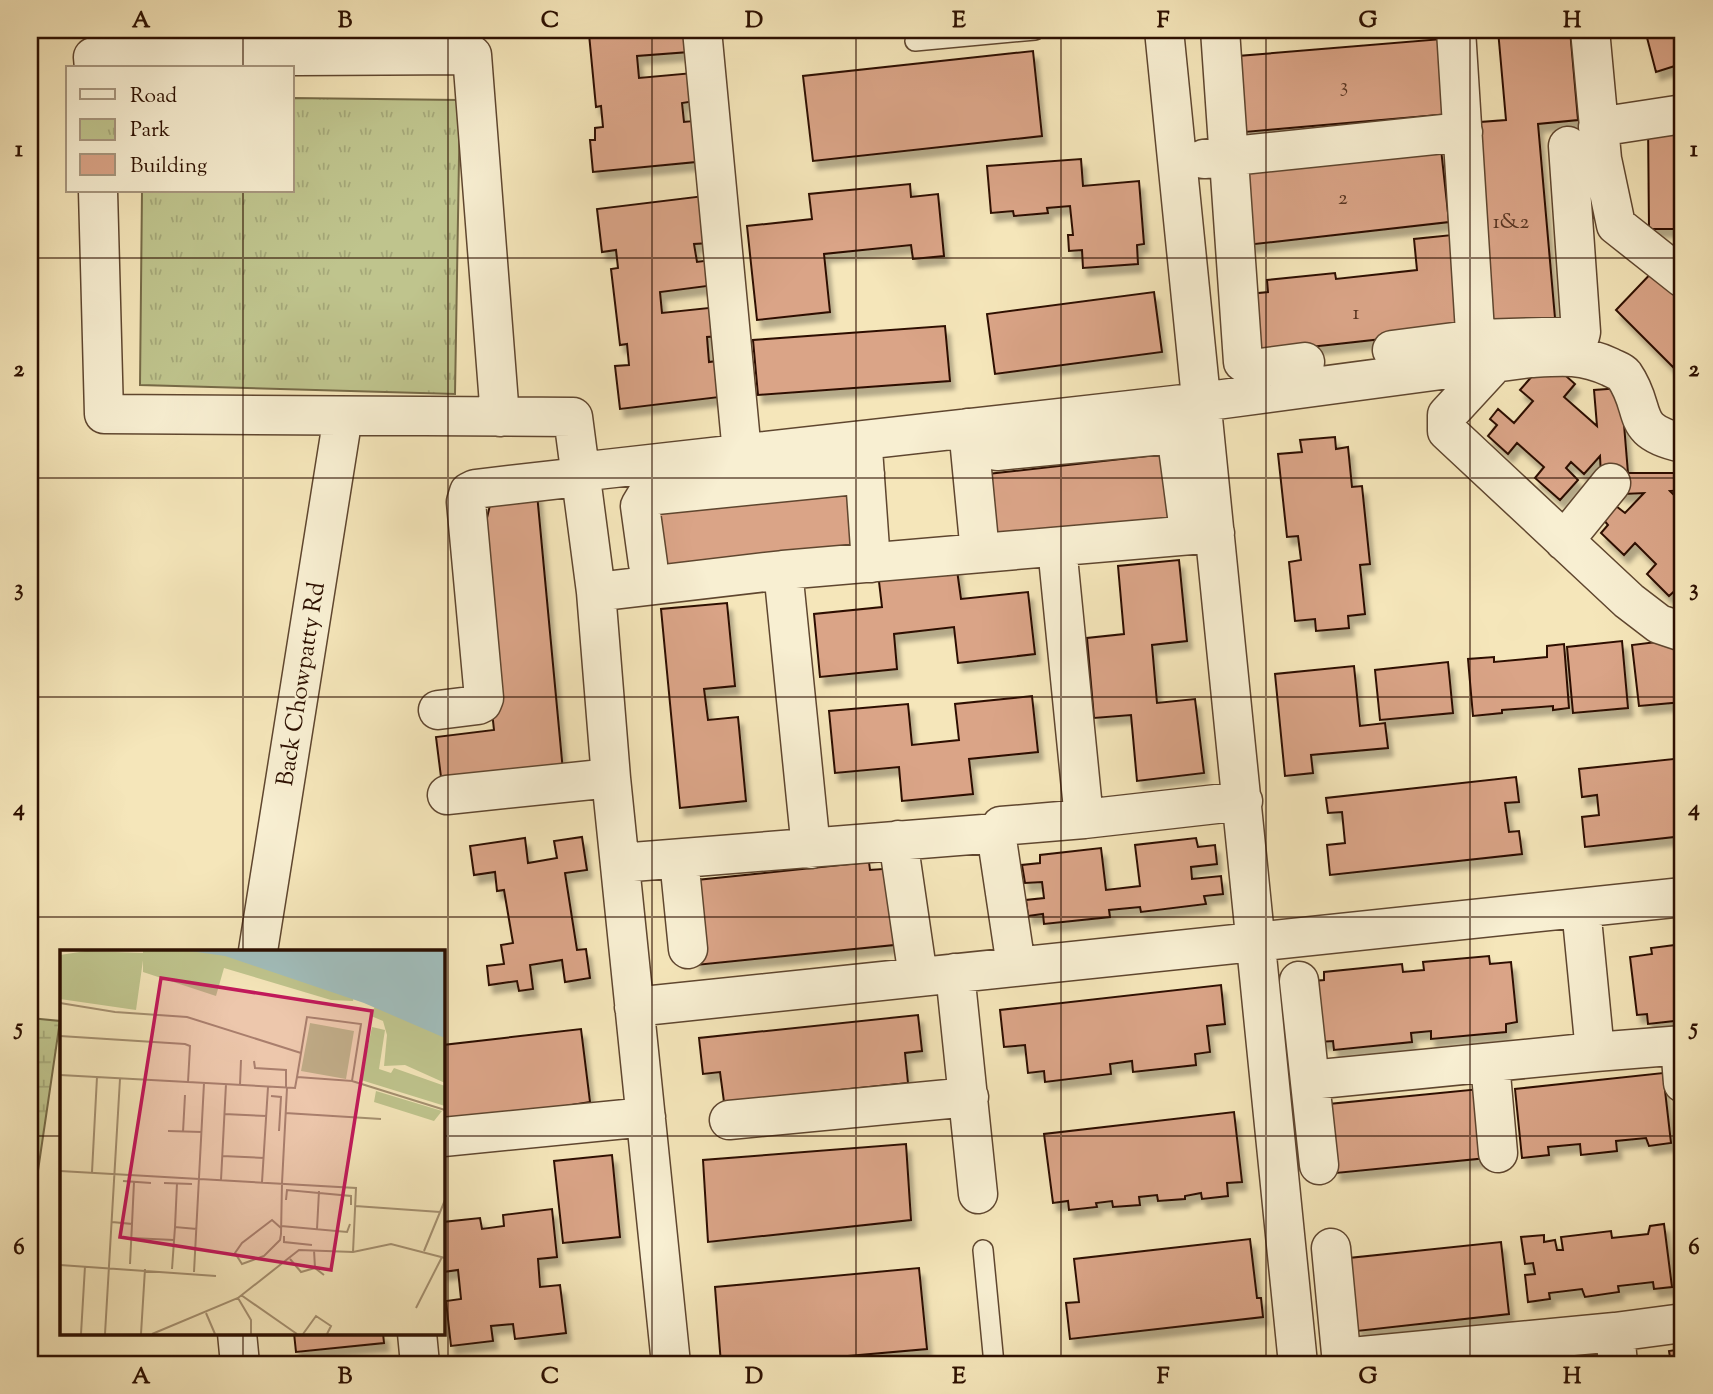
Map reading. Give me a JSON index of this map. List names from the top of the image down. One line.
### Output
{"streets":{"street":["Back Chowpatty Rd"]},"house_numbers":["3","2","1&2","1"],"legend":["Road","Park","Building"],"grid":{"columns":["A","B","C","D","E","F","G","H"],"rows":["1","2","3","4","5","6"]}}
